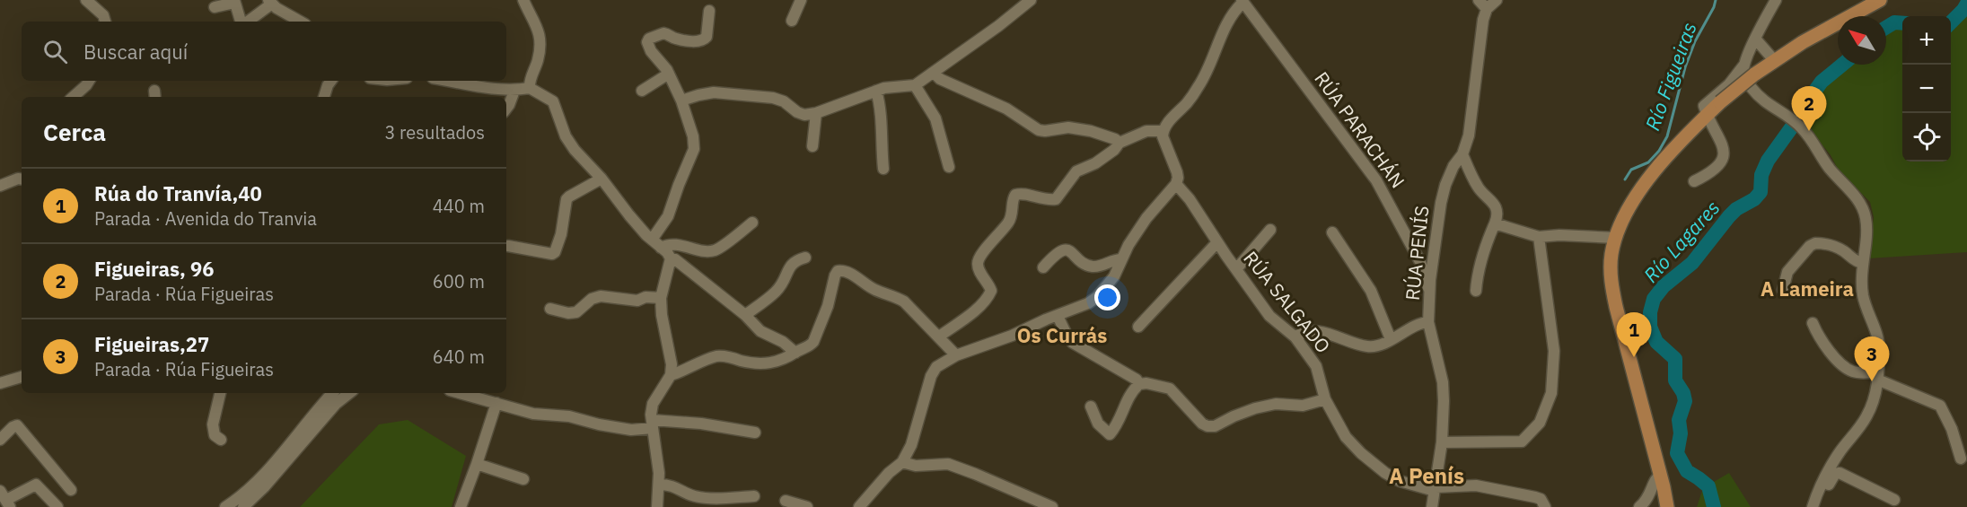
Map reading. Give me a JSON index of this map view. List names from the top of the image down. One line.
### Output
{"streets":{"street":["RÚA PARACHÁN","RÚA PENÍS","RÚA SALGADO"]},"crossings":[["RÚA PARACHÁN","RÚA PENÍS"],["RÚA PENÍS","RÚA SALGADO"]],"districts":["A Lameira","Os Currás","A Penís"],"water":["Río Figueiras","Río Lagares"],"north":"top left","page":{"map_buttons":["+","−"],"search":"Buscar aquí","pins":["2","1","3"],"heading":["Cerca","3 resultados"],"list":[{"mark":"1","name":"Rúa do Tranvía,40","note":"Parada · Avenida do Tranvia","value":"440 m"},{"mark":"2","name":"Figueiras, 96","note":"Parada · Rúa Figueiras","value":"600 m"},{"mark":"3","name":"Figueiras,27","note":"Parada · Rúa Figueiras","value":"640 m"}]}}
